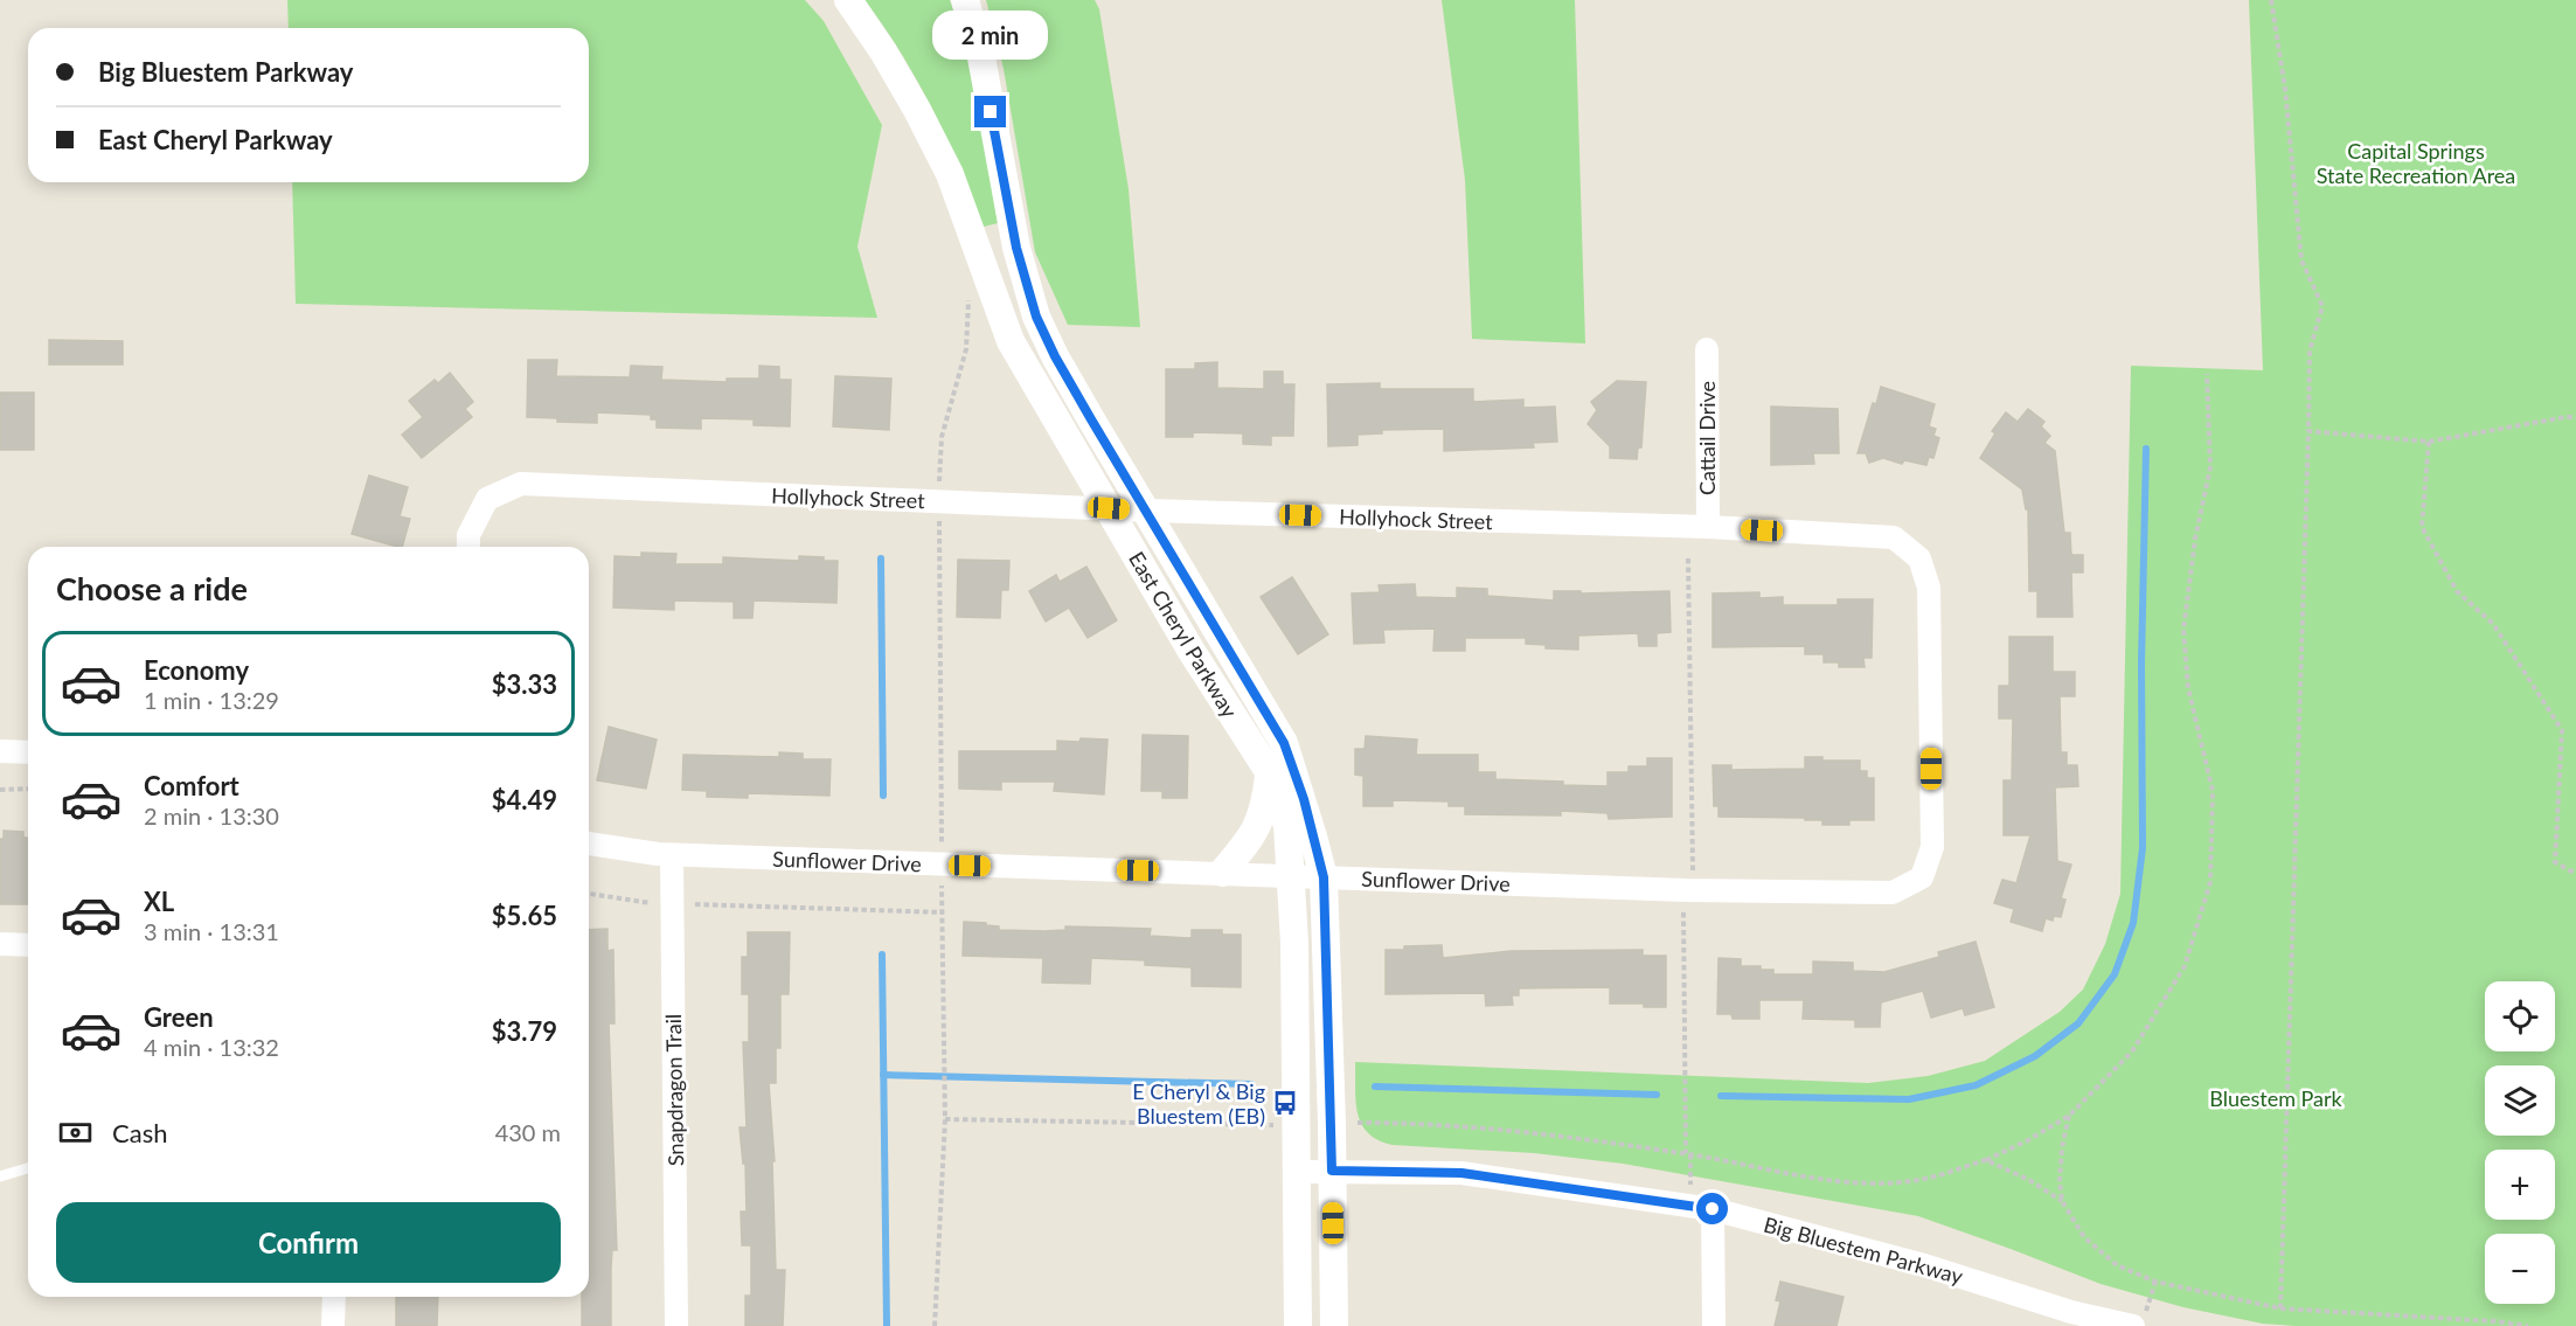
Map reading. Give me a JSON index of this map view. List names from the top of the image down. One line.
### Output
{"streets":{"street":["Cattail Drive","Hollyhock Street","East Cheryl Parkway","Sunflower Drive","Snapdragon Trail","Big Bluestem Parkway"]},"crossings":[["Cattail Drive","Hollyhock Street"],["Hollyhock Street","East Cheryl Parkway"],["Hollyhock Street","Sunflower Drive"],["East Cheryl Parkway","Sunflower Drive"],["East Cheryl Parkway","Big Bluestem Parkway"],["Sunflower Drive","Snapdragon Trail"]],"parks":["Capital Springs State Recreation Area","Bluestem Park"],"places":{"bus stop":["E Cheryl & Big Bluestem (EB)"]},"page":{"bubble":"2 min","banner":["Big Bluestem Parkway","East Cheryl Parkway"],"heading":"Choose a ride","list":[{"name":"Economy","note":"1 min · 13:29","value":"$3.33"},{"name":"Comfort","note":"2 min · 13:30","value":"$4.49"},{"name":"XL","note":"3 min · 13:31","value":"$5.65"},{"name":"Green","note":"4 min · 13:32","value":"$3.79"}],"map_buttons":["+","−"],"pay":["Cash","430 m"],"buttons":"Confirm"}}
